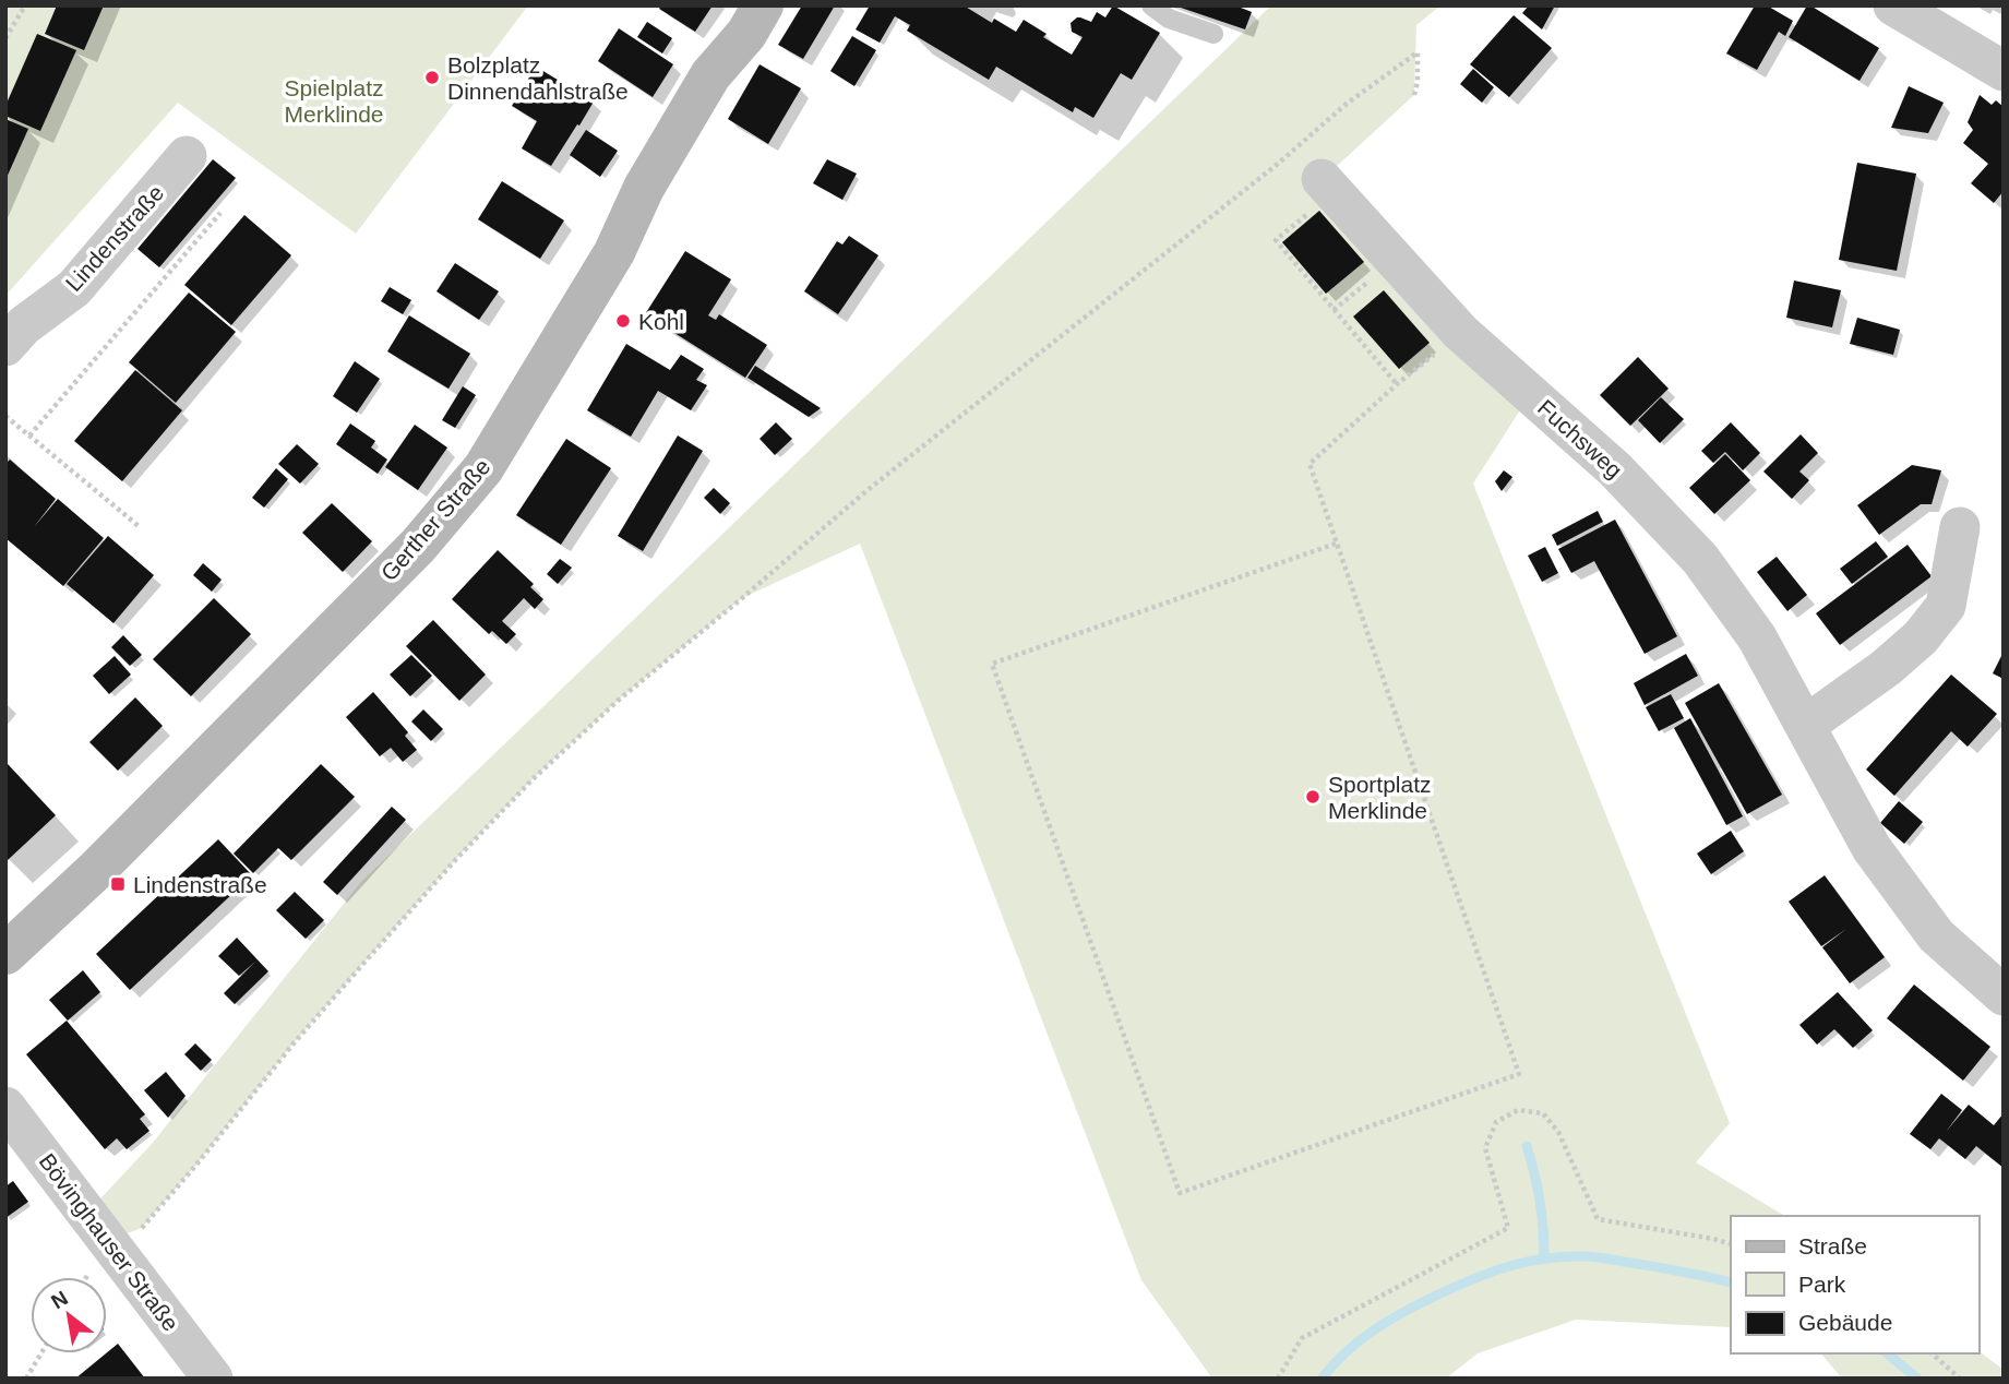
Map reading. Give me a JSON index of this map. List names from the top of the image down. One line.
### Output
{"streets":{"street":["Lindenstraße","Fuchsweg","Gerther Straße","Bövinghauser Straße"]},"parks":["Spielplatz Merklinde"],"places":{"other":["Bolzplatz Dinnendahlstraße","Kohl","Sportplatz Merklinde"],"transit":["Lindenstraße"]},"legend":["Straße","Park","Gebäude"],"north":"top left"}
